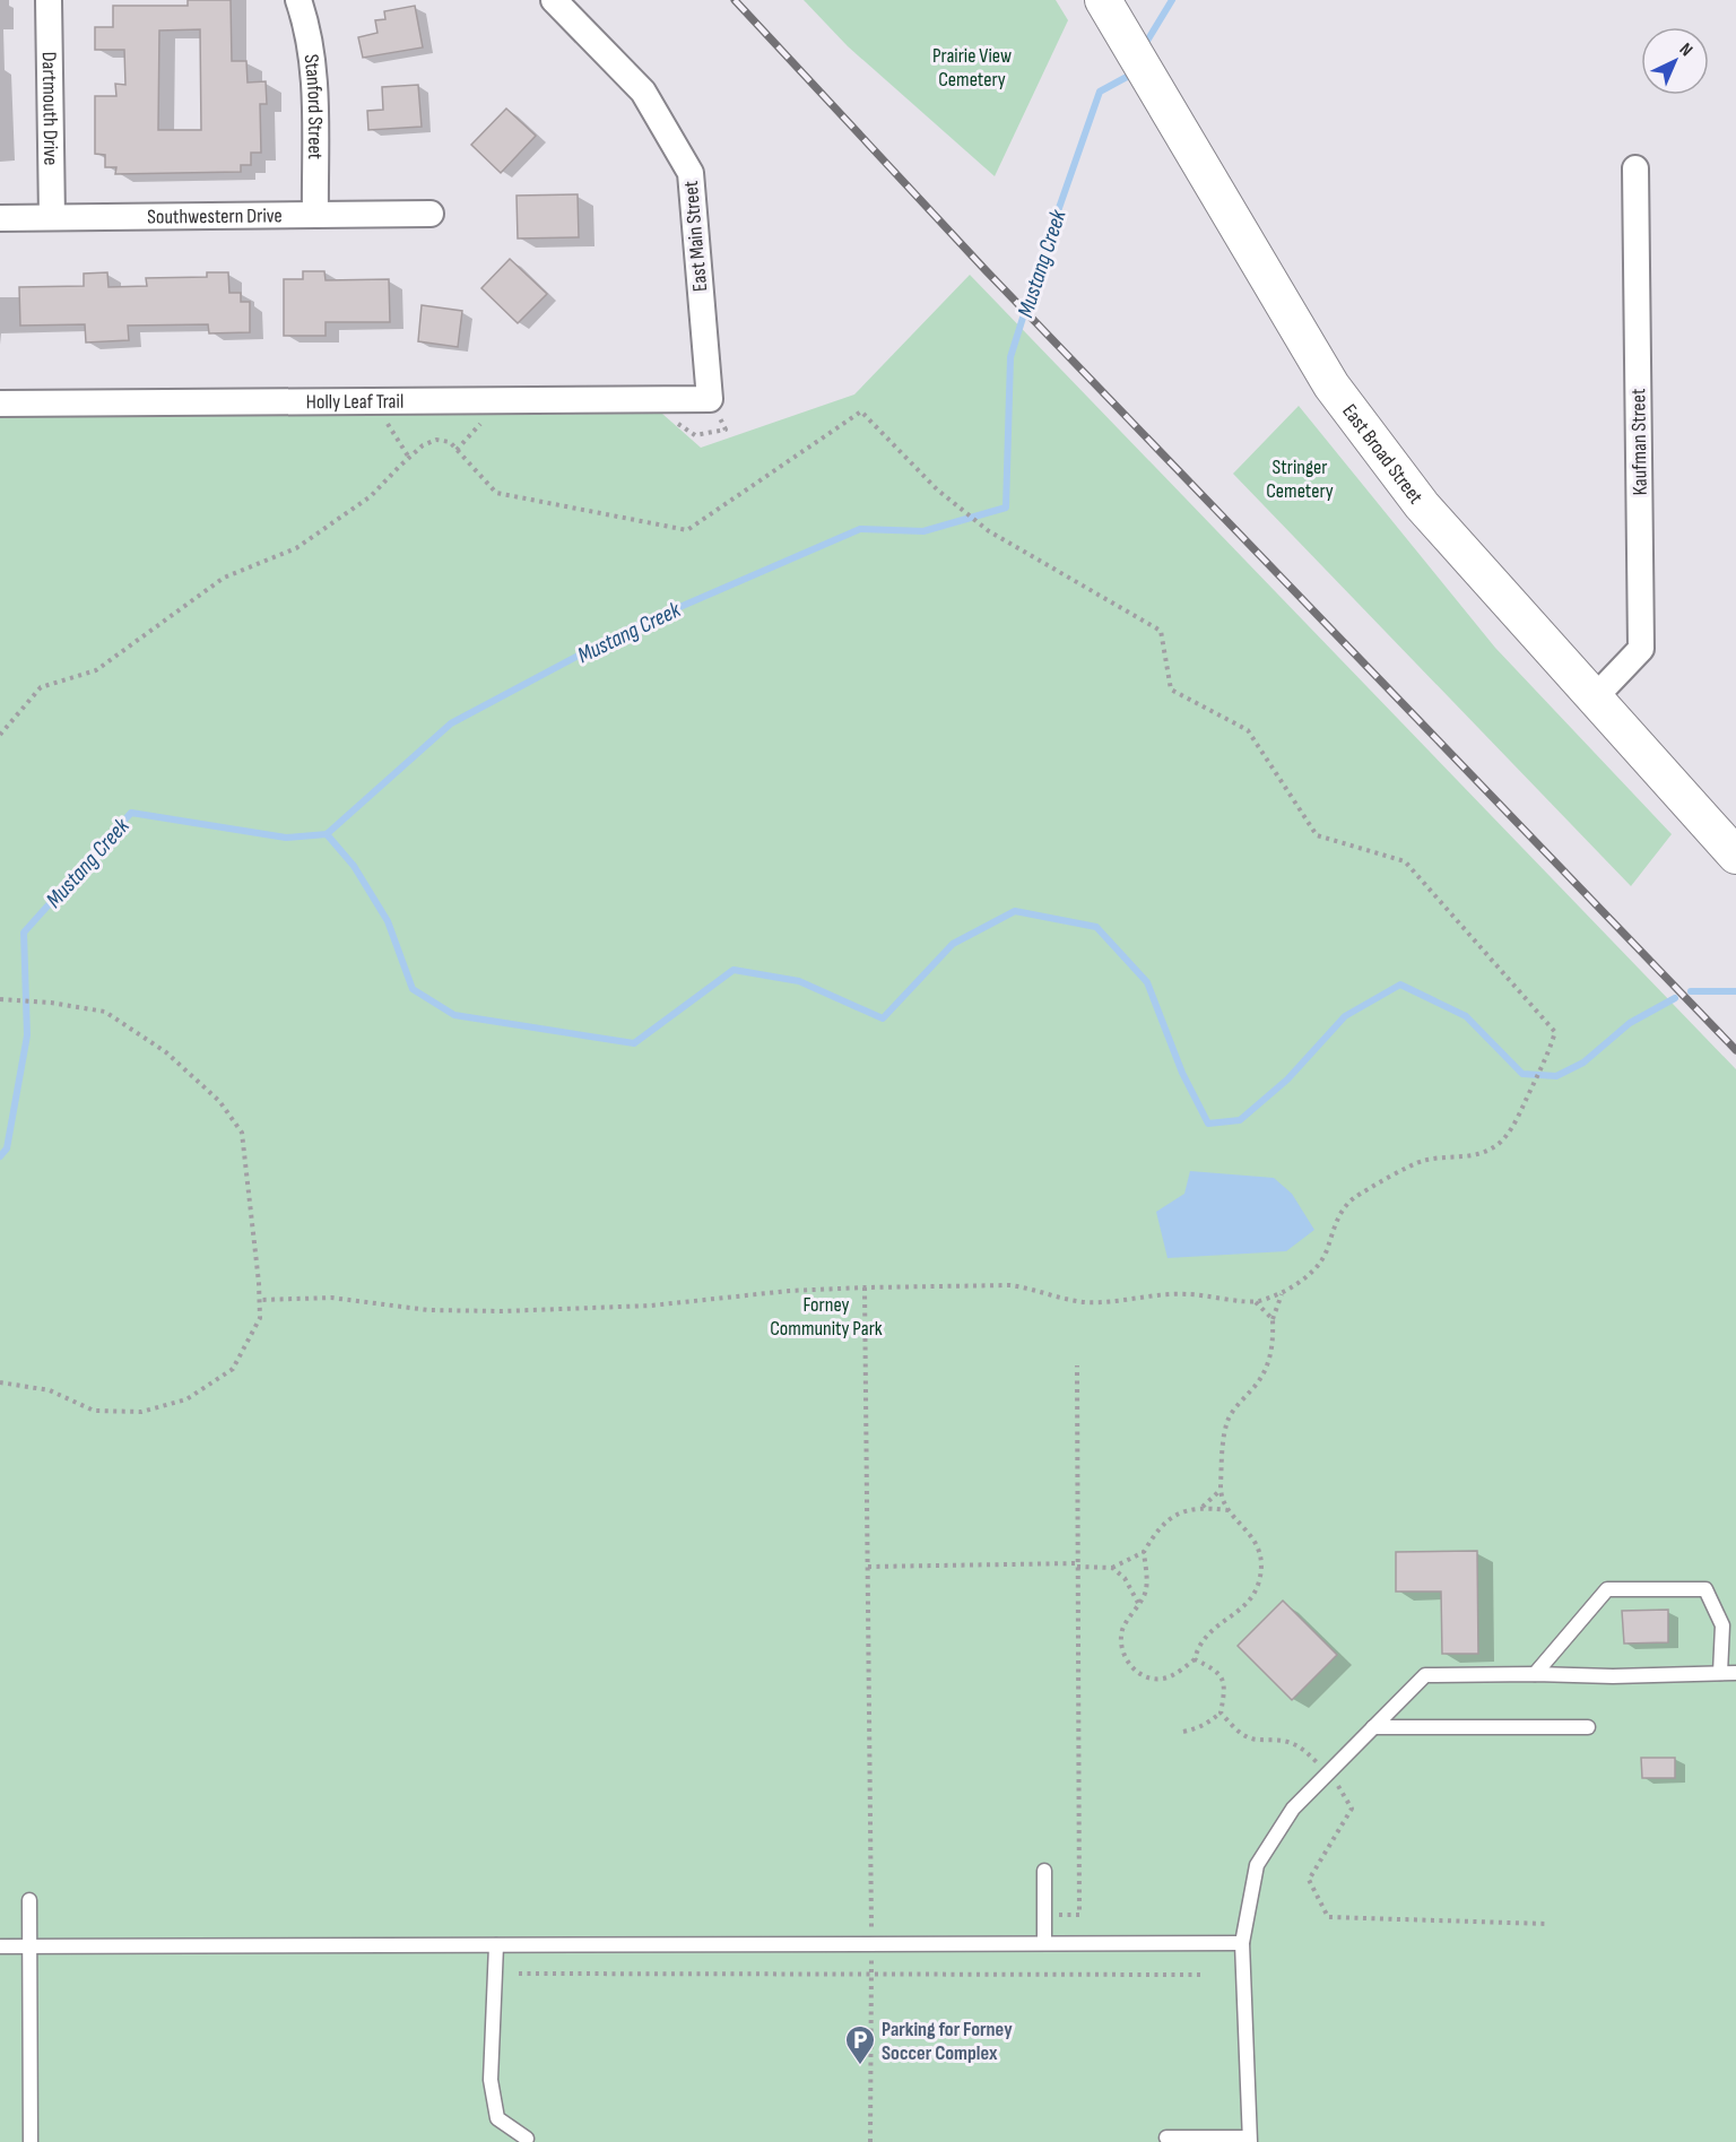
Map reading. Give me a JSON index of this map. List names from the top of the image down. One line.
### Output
{"streets":{"main road":["East Broad Street"],"street":["Stanford Street","Dartmouth Drive","Southwestern Drive","East Main Street","Holly Leaf Trail","Kaufman Street"]},"crossings":[["Stanford Street","Southwestern Drive"],["Dartmouth Drive","Southwestern Drive"],["East Main Street","Holly Leaf Trail"],["Kaufman Street","East Broad Street"]],"water":["Mustang Creek"],"parks":["Prairie View Cemetery","Stringer Cemetery","Forney Community Park"],"places":{"parking":["Parking for Forney Soccer Complex"]},"north":"top right"}
